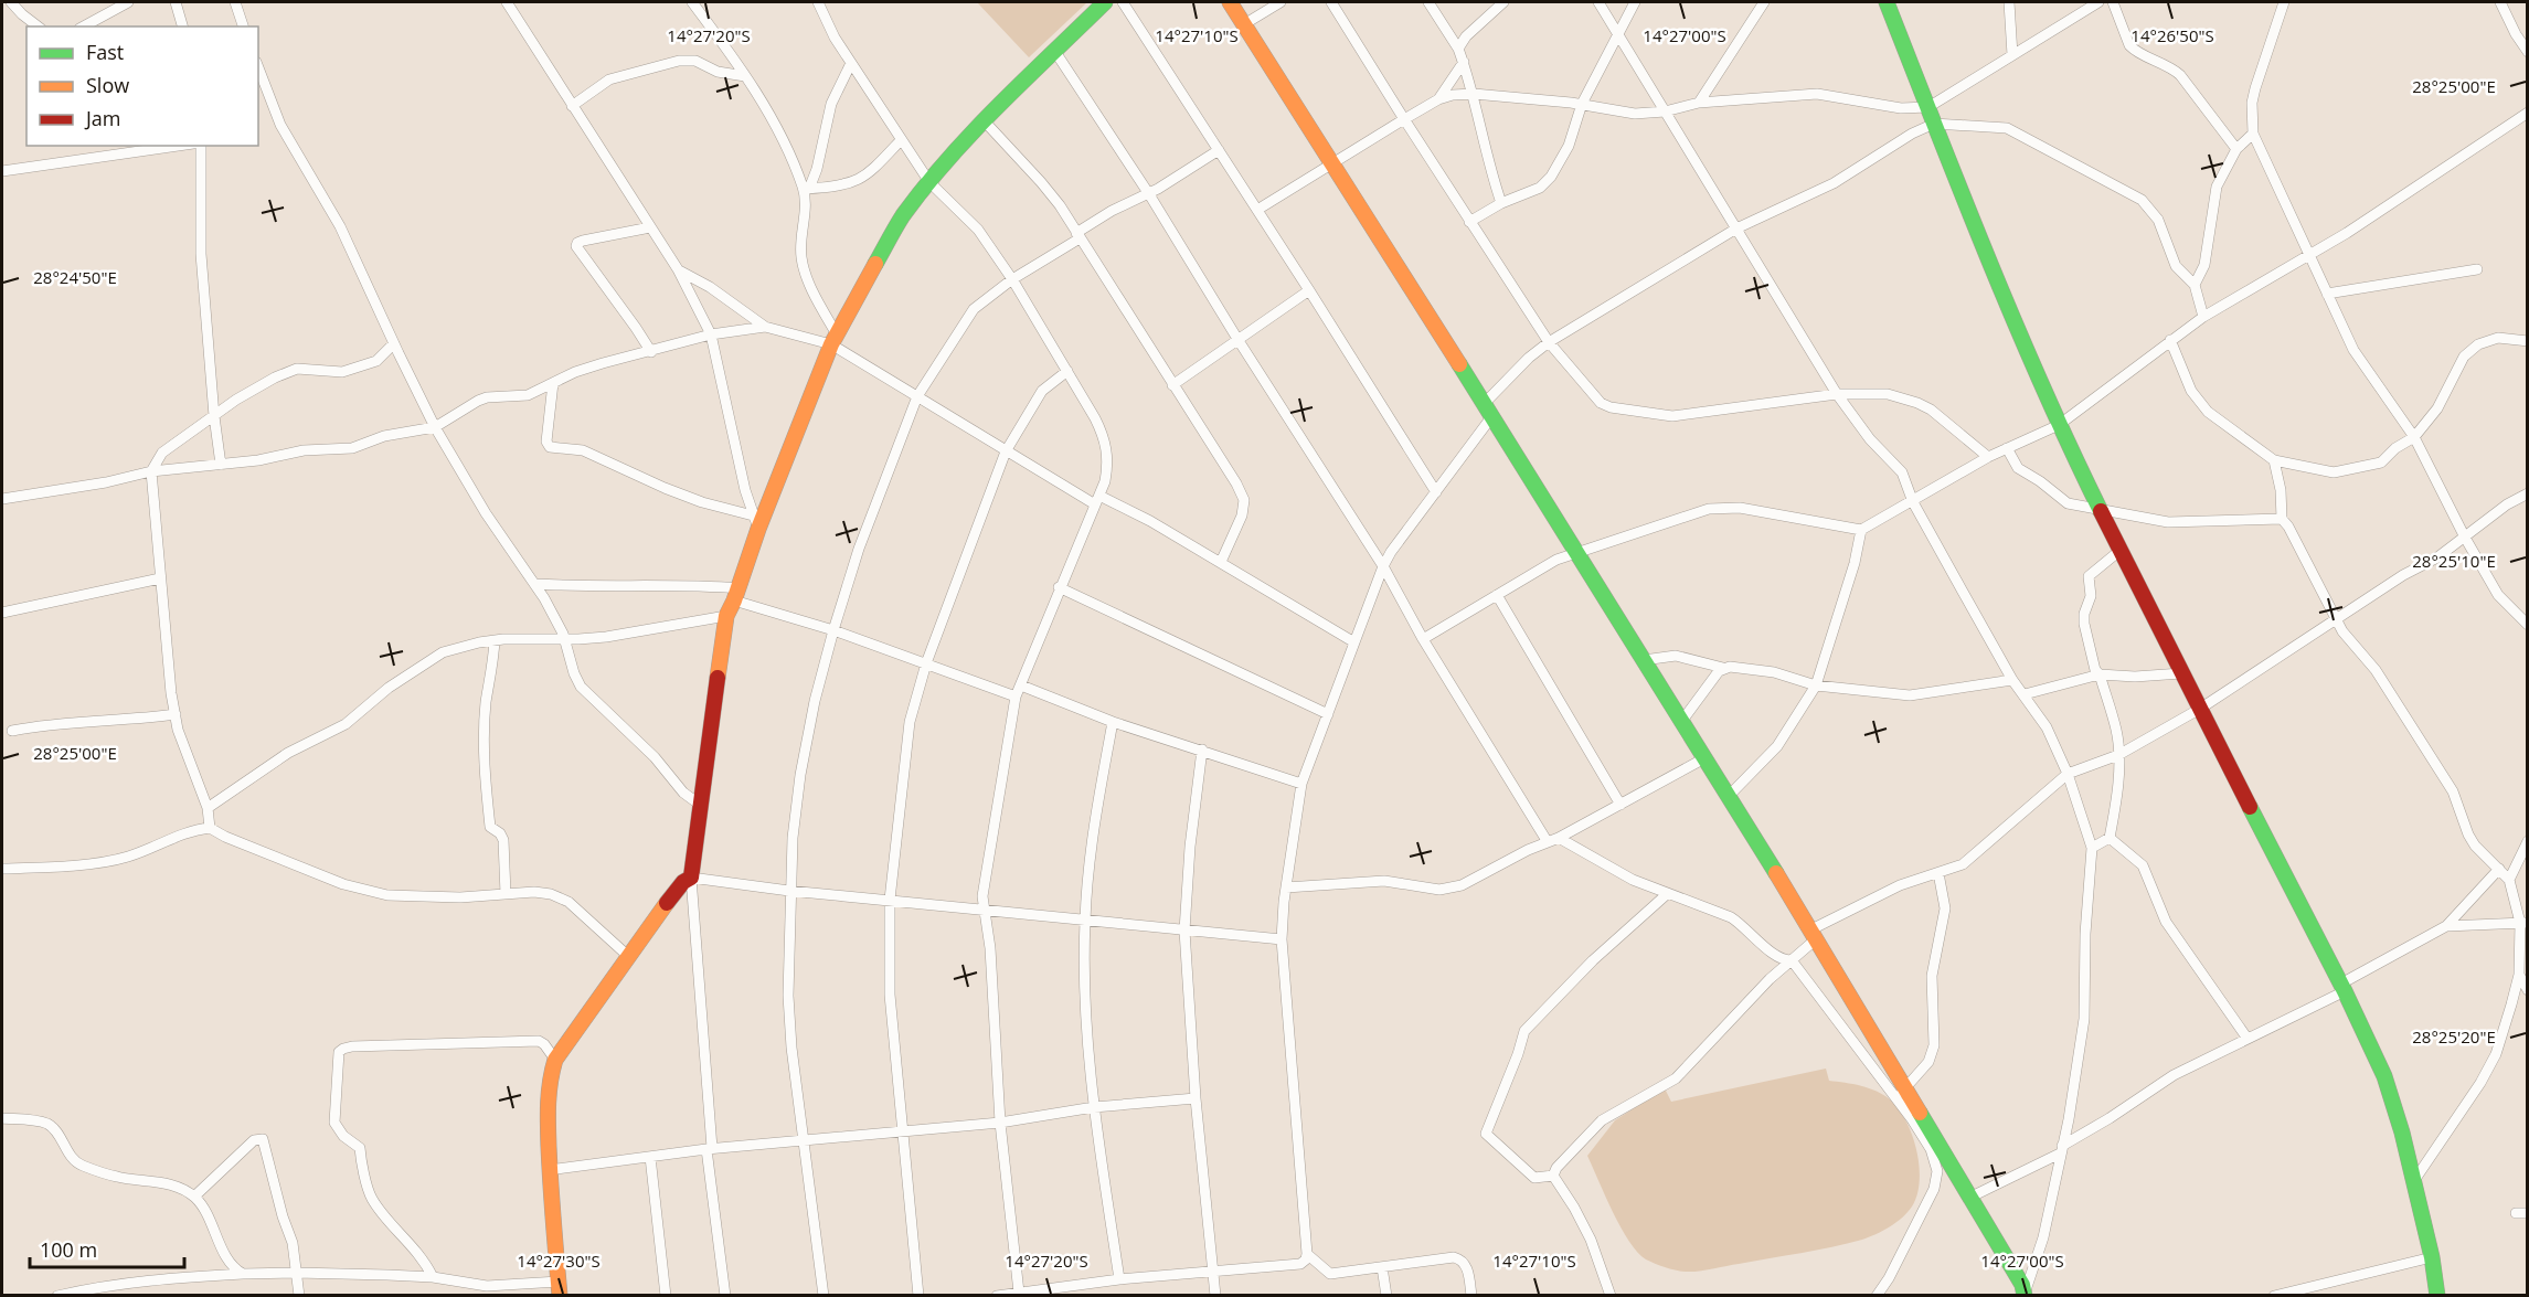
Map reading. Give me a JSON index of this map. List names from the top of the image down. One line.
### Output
{"legend":["Fast","Slow","Jam"],"scale_bar":"100 m","coordinates":["14°27'20\"S","14°27'10\"S","14°27'00\"S","14°26'50\"S","28°25'00\"E","28°24'50\"E","28°25'10\"E","28°25'20\"E","14°27'30\"S"]}
